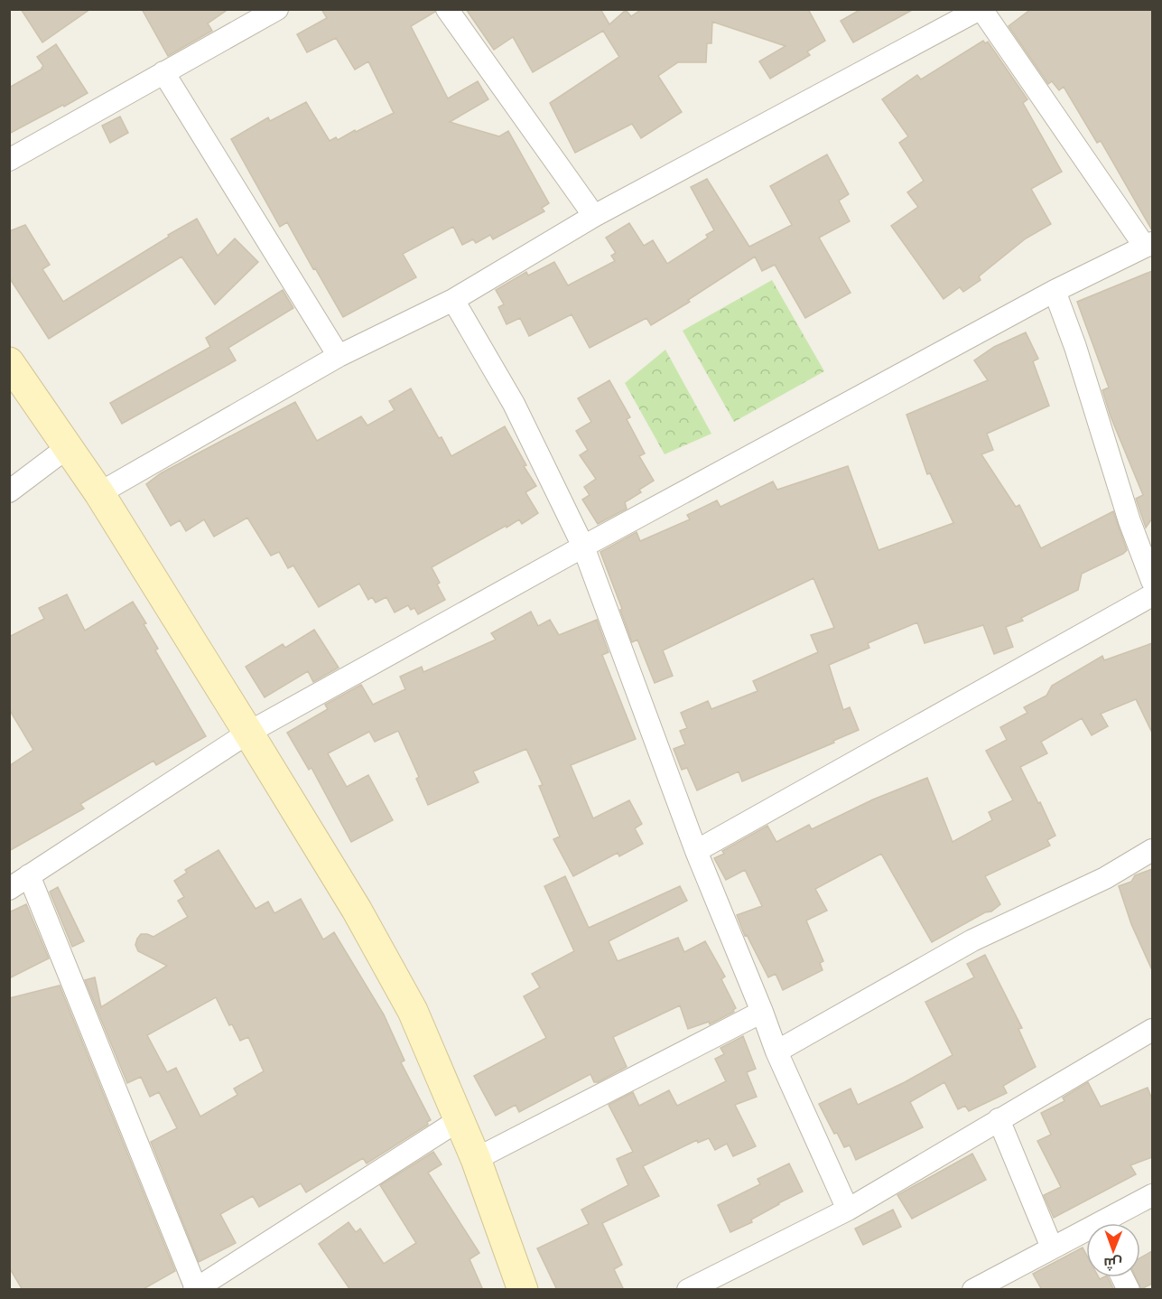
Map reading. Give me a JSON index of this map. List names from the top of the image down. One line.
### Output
{"north":"bottom"}
